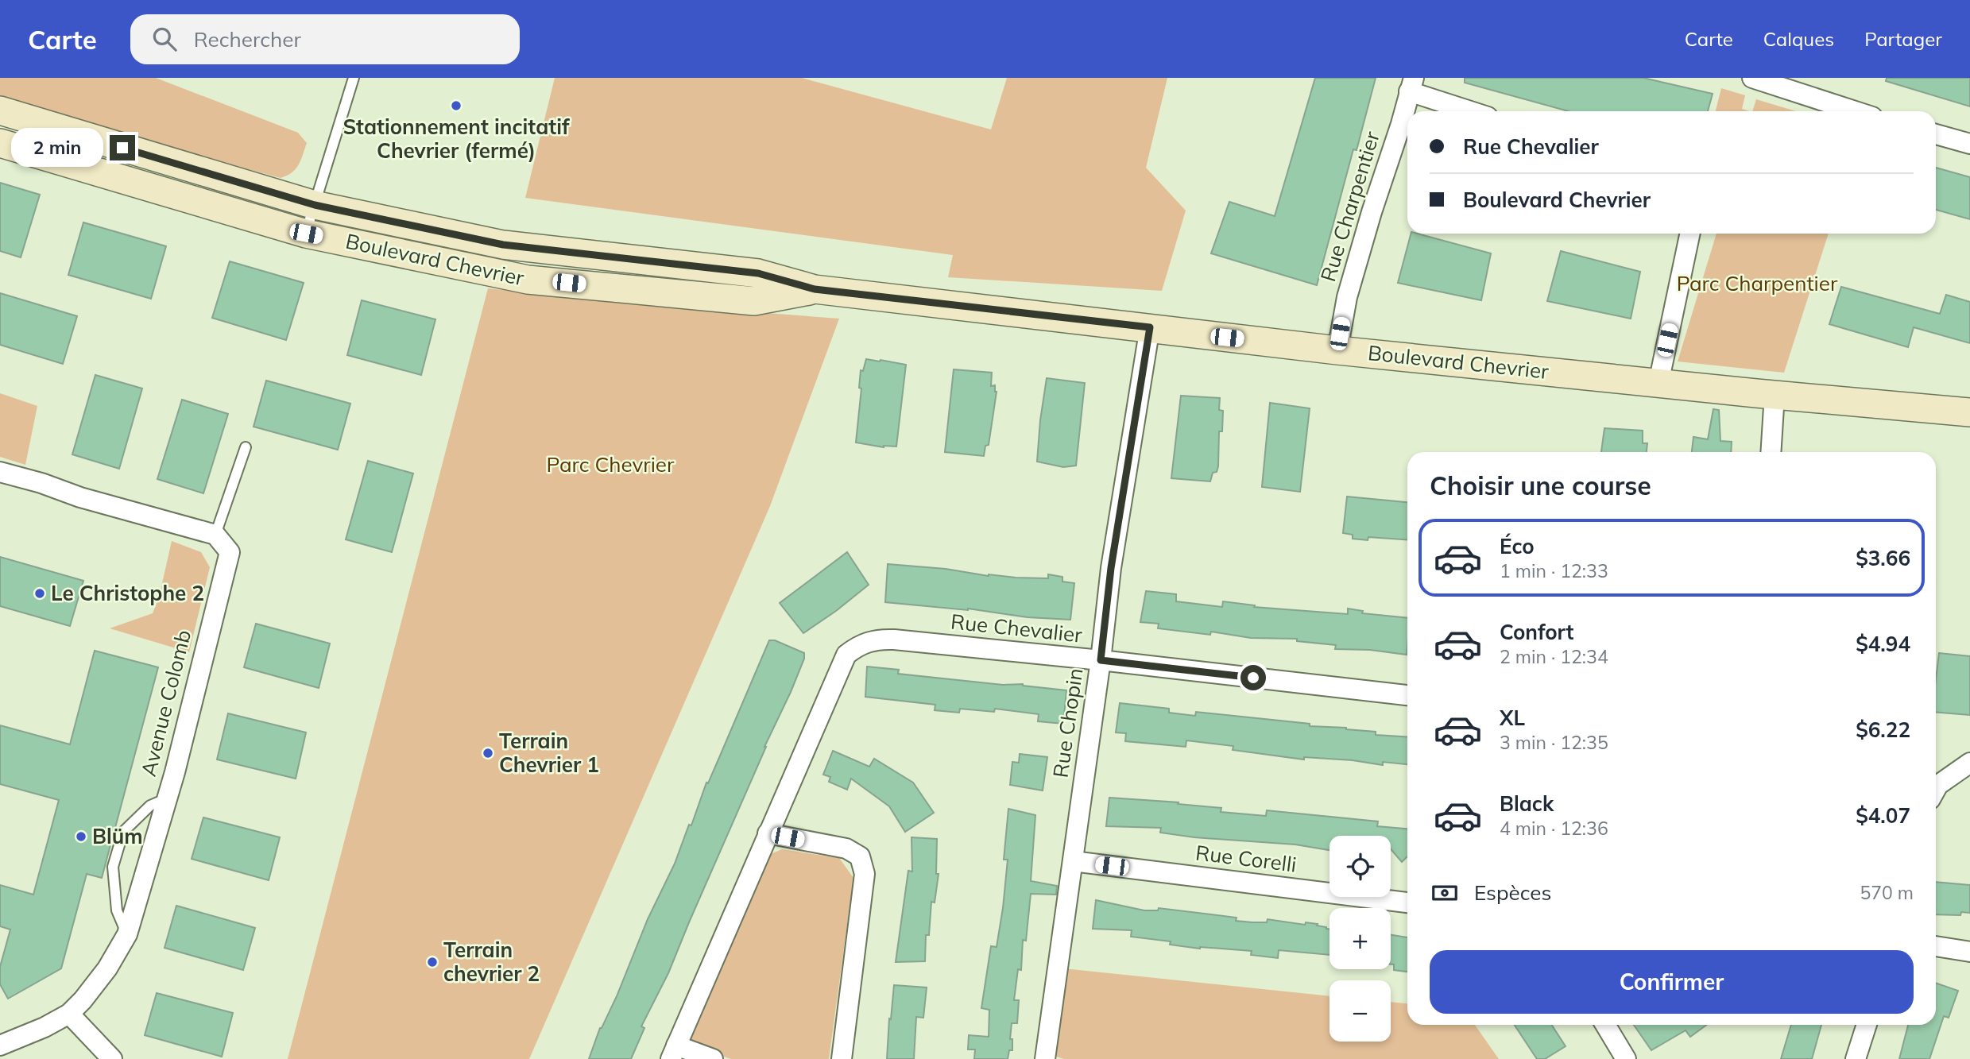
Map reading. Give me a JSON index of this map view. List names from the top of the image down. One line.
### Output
{"streets":{"street":["Rue Charpentier","Boulevard Chevrier","Rue Chevalier","Avenue Colomb","Rue Chopin","Rue Corelli"]},"crossings":[["Rue Charpentier","Boulevard Chevrier"],["Boulevard Chevrier","Rue Chopin"],["Rue Chevalier","Rue Chopin"],["Rue Chopin","Rue Corelli"]],"parks":["Parc Charpentier","Parc Chevrier"],"places":["Stationnement incitatif Chevrier (fermé)","Le Christophe 2","Terrain Chevrier 1","Blüm","Terrain chevrier 2"],"page":{"header":"Carte","search":"Rechercher","nav":["Carte","Calques","Partager"],"banner":["Rue Chevalier","Boulevard Chevrier"],"bubble":"2 min","heading":"Choisir une course","list":[{"name":"Éco","note":"1 min · 12:33","value":"$3.66"},{"name":"Confort","note":"2 min · 12:34","value":"$4.94"},{"name":"XL","note":"3 min · 12:35","value":"$6.22"},{"name":"Black","note":"4 min · 12:36","value":"$4.07"}],"map_buttons":["+","−"],"pay":["Espèces","570 m"],"buttons":"Confirmer"}}
